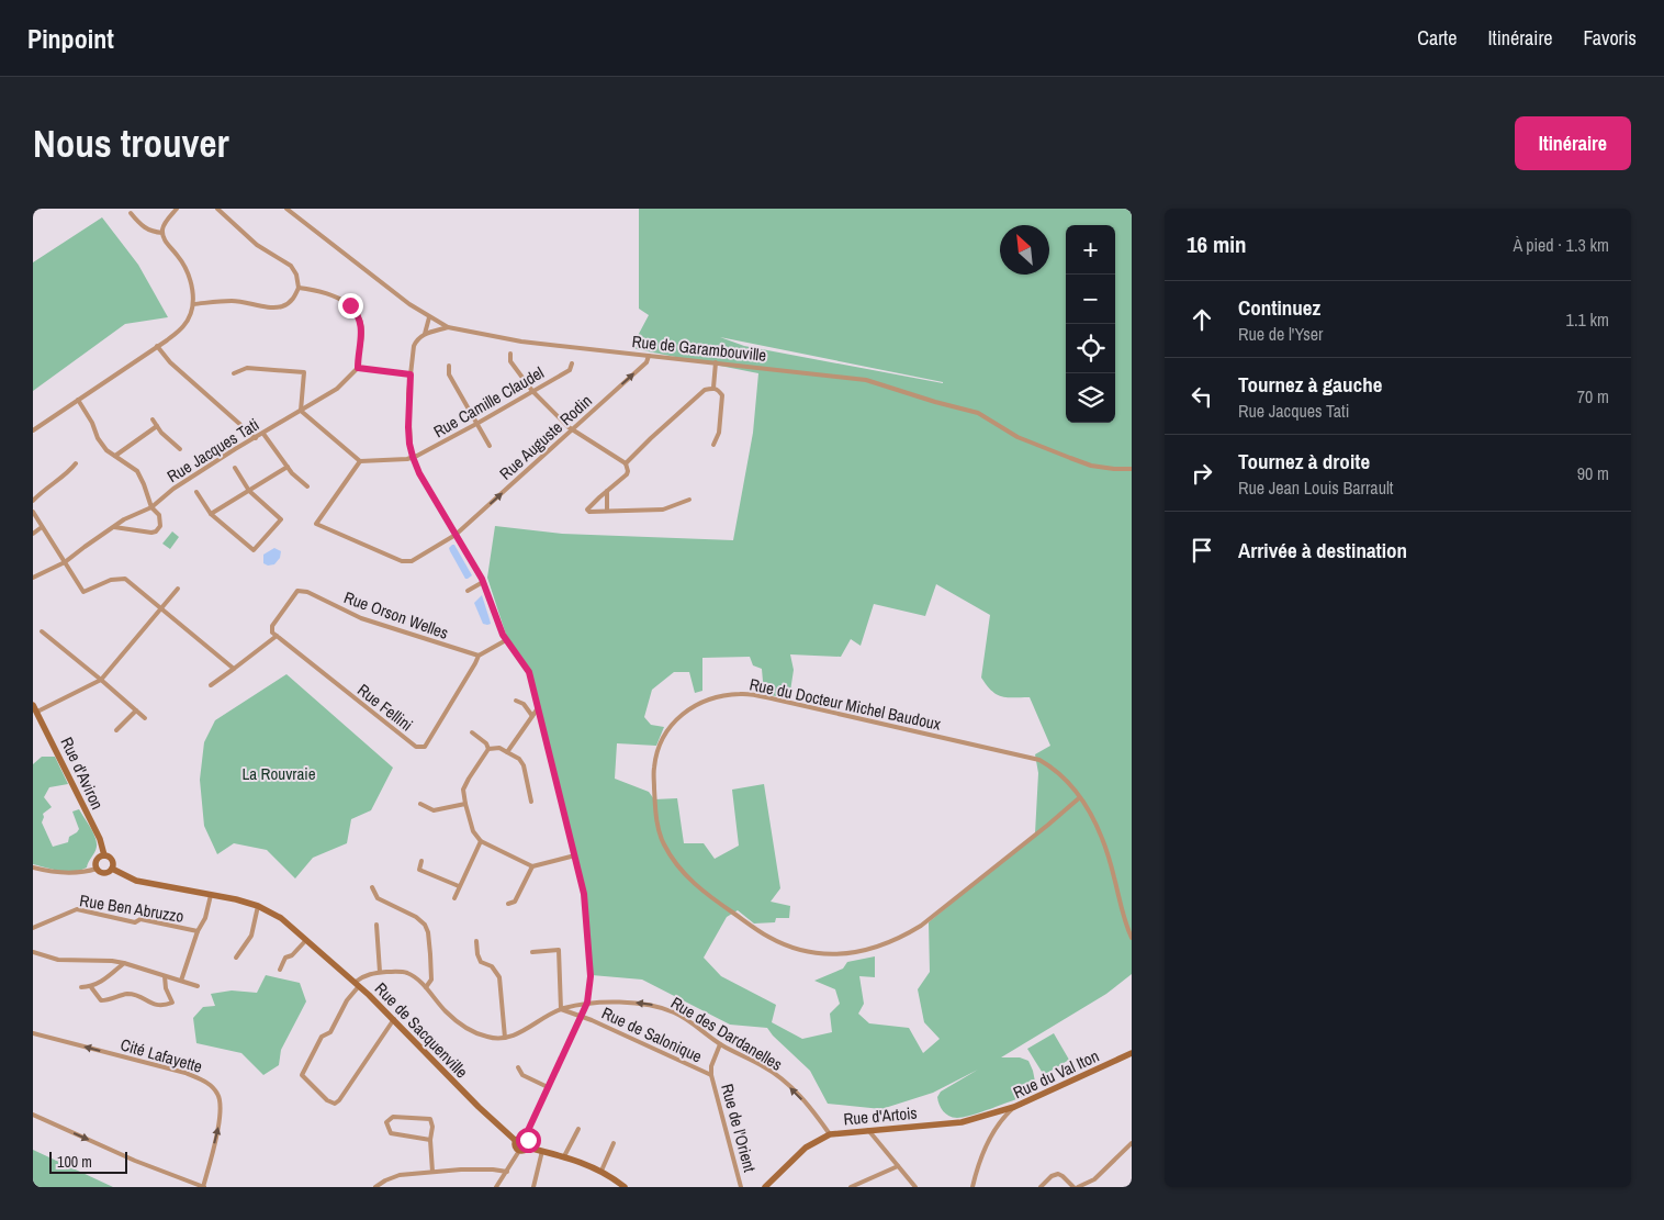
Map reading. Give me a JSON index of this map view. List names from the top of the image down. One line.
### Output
{"streets":{"street":["Rue de Garambouville","Rue Camille Claudel","Rue Auguste Rodin","Rue Jacques Tati","Rue Orson Welles","Rue du Docteur Michel Baudoux","Rue Fellini","Rue d'Aviron","Rue Ben Abruzzo","Rue de Sacquenville","Rue des Dardanelles","Rue de Salonique","Cité Lafayette","Rue du Val Iton","Rue d'Artois","Rue de l'Orient"]},"crossings":[["Rue de Garambouville","Rue Auguste Rodin"],["Rue Orson Welles","Rue Fellini"],["Rue d'Aviron","Rue de Sacquenville"],["Rue des Dardanelles","Rue de Salonique"],["Rue des Dardanelles","Rue d'Artois"],["Rue de Salonique","Rue de l'Orient"],["Rue du Val Iton","Rue d'Artois"]],"one_way":["Rue Auguste Rodin","Rue des Dardanelles"],"parks":["La Rouvraie"],"scale_bar":"100 m","north":"top left","page":{"header":"Pinpoint","nav":["Carte","Itinéraire","Favoris"],"buttons":"Itinéraire","title":"Nous trouver","heading":["16 min","À pied · 1.3 km"],"map_buttons":["+","−"],"list":[["Continuez","Rue de l'Yser","1.1 km"],["Tournez à gauche","Rue Jacques Tati","70 m"],["Tournez à droite","Rue Jean Louis Barrault","90 m"],"Arrivée à destination"],"scale":"100 m"}}
